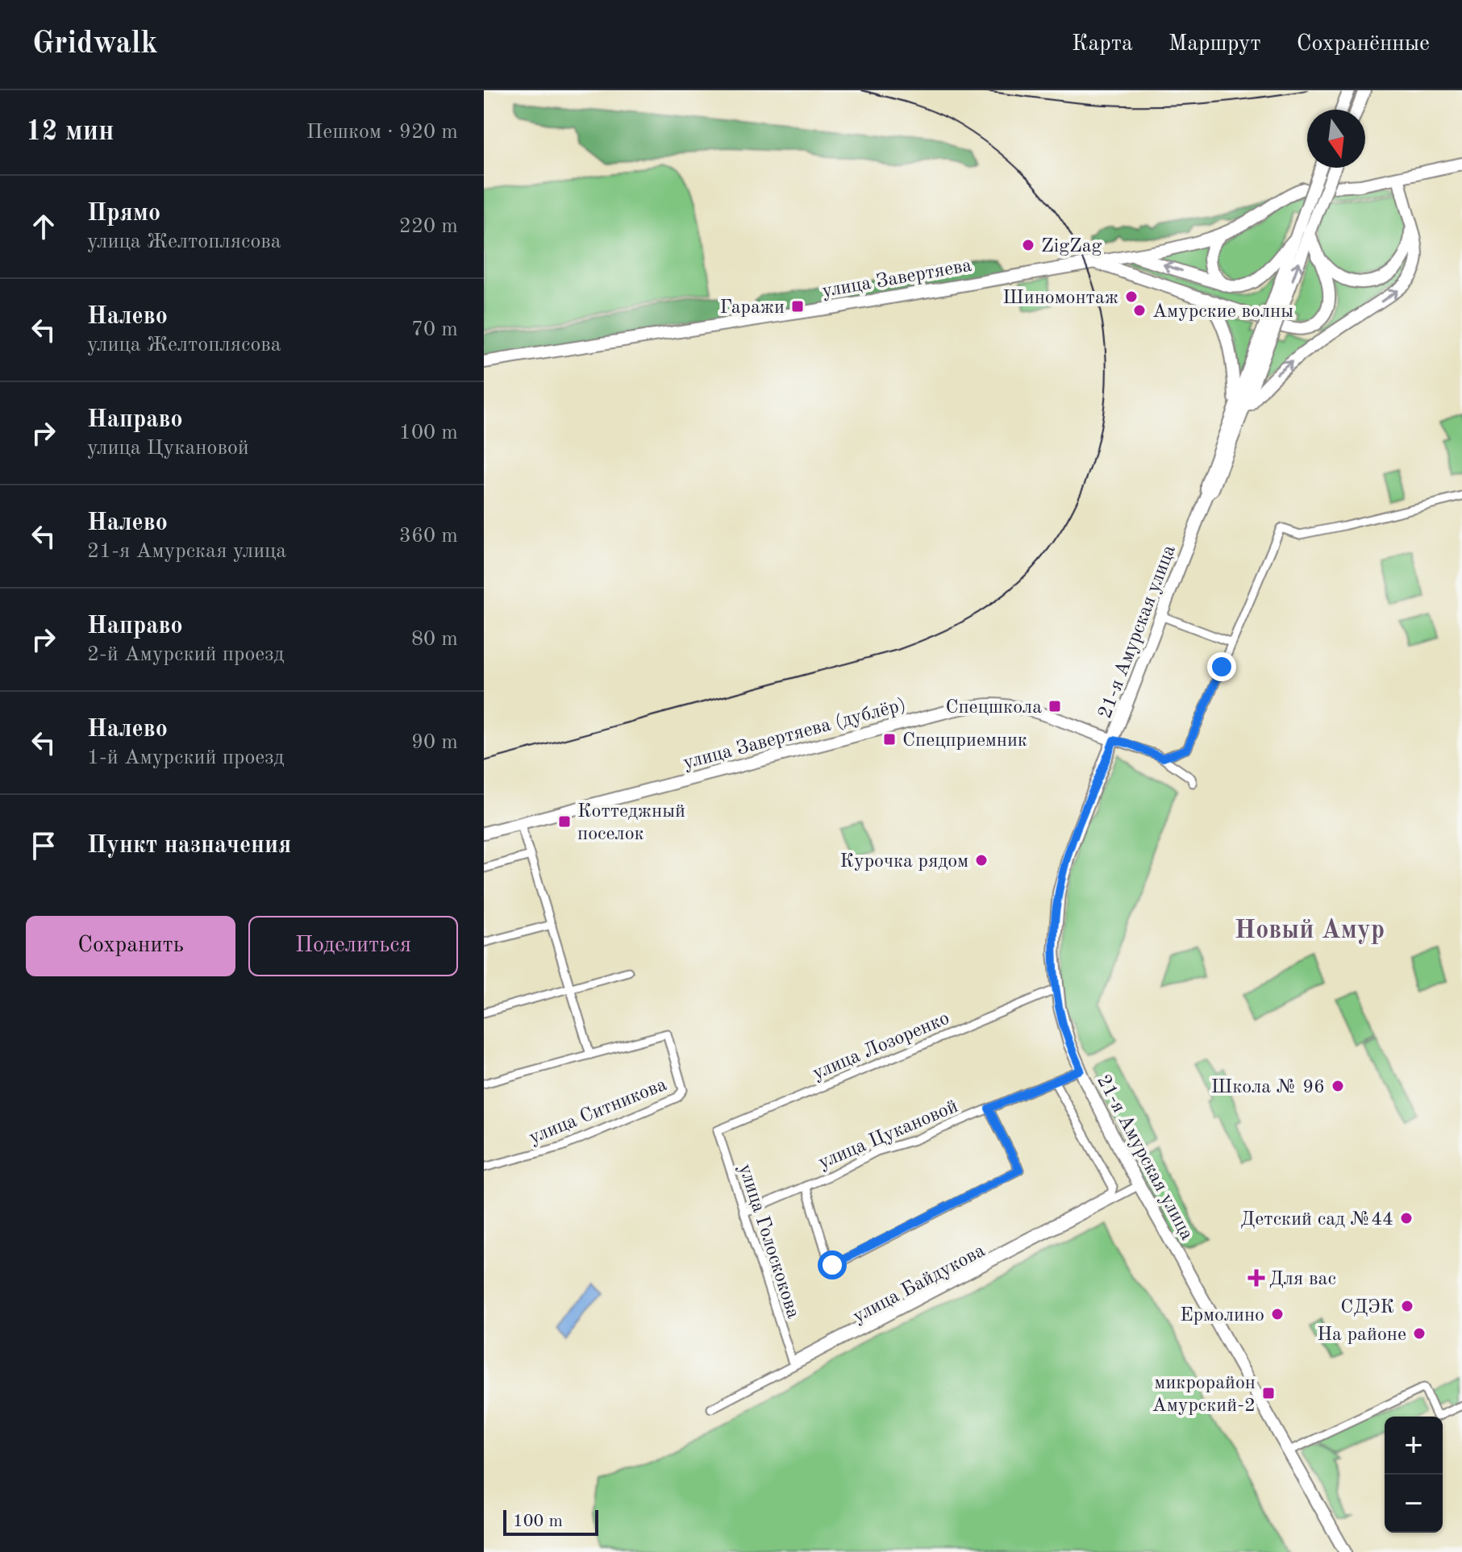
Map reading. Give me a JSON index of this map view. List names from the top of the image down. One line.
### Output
{"streets":{"main road":["улица Завертяева","21-я Амурская улица","улица Завертяева (дублёр)"],"street":["улица Лозоренко","улица Ситникова","улица Цукановой","улица Голоскокова","улица Байдукова"]},"crossings":[["21-я Амурская улица","улица Завертяева (дублёр)"],["21-я Амурская улица","улица Лозоренко"],["21-я Амурская улица","улица Цукановой"],["21-я Амурская улица","улица Байдукова"],["улица Лозоренко","улица Голоскокова"],["улица Цукановой","улица Голоскокова"],["улица Цукановой","улица Байдукова"],["улица Голоскокова","улица Байдукова"]],"districts":["Новый Амур"],"places":{"other":["ZigZag","Шиномонтаж","Амурские волны","Курочка рядом","Школа № 96","Детский сад №44","СДЭК","Ермолино","На районе"],"transit":["Гаражи","Спецшкола","Спецприемник","Коттеджный поселок","микрорайон Амурский-2"],"health":["Для вас"]},"scale_bar":"100 m","north":"bottom","page":{"header":"Gridwalk","nav":["Карта","Маршрут","Сохранённые"],"heading":["12 мин","Пешком · 920 m"],"list":[["Прямо","улица Желтоплясова","220 m"],["Налево","улица Желтоплясова","70 m"],["Направо","улица Цукановой","100 m"],["Налево","21-я Амурская улица","360 m"],["Направо","2-й Амурский проезд","80 m"],["Налево","1-й Амурский проезд","90 m"],"Пункт назначения"],"buttons":["Сохранить","Поделиться"],"map_buttons":["+","−"],"scale":"100 m"}}
